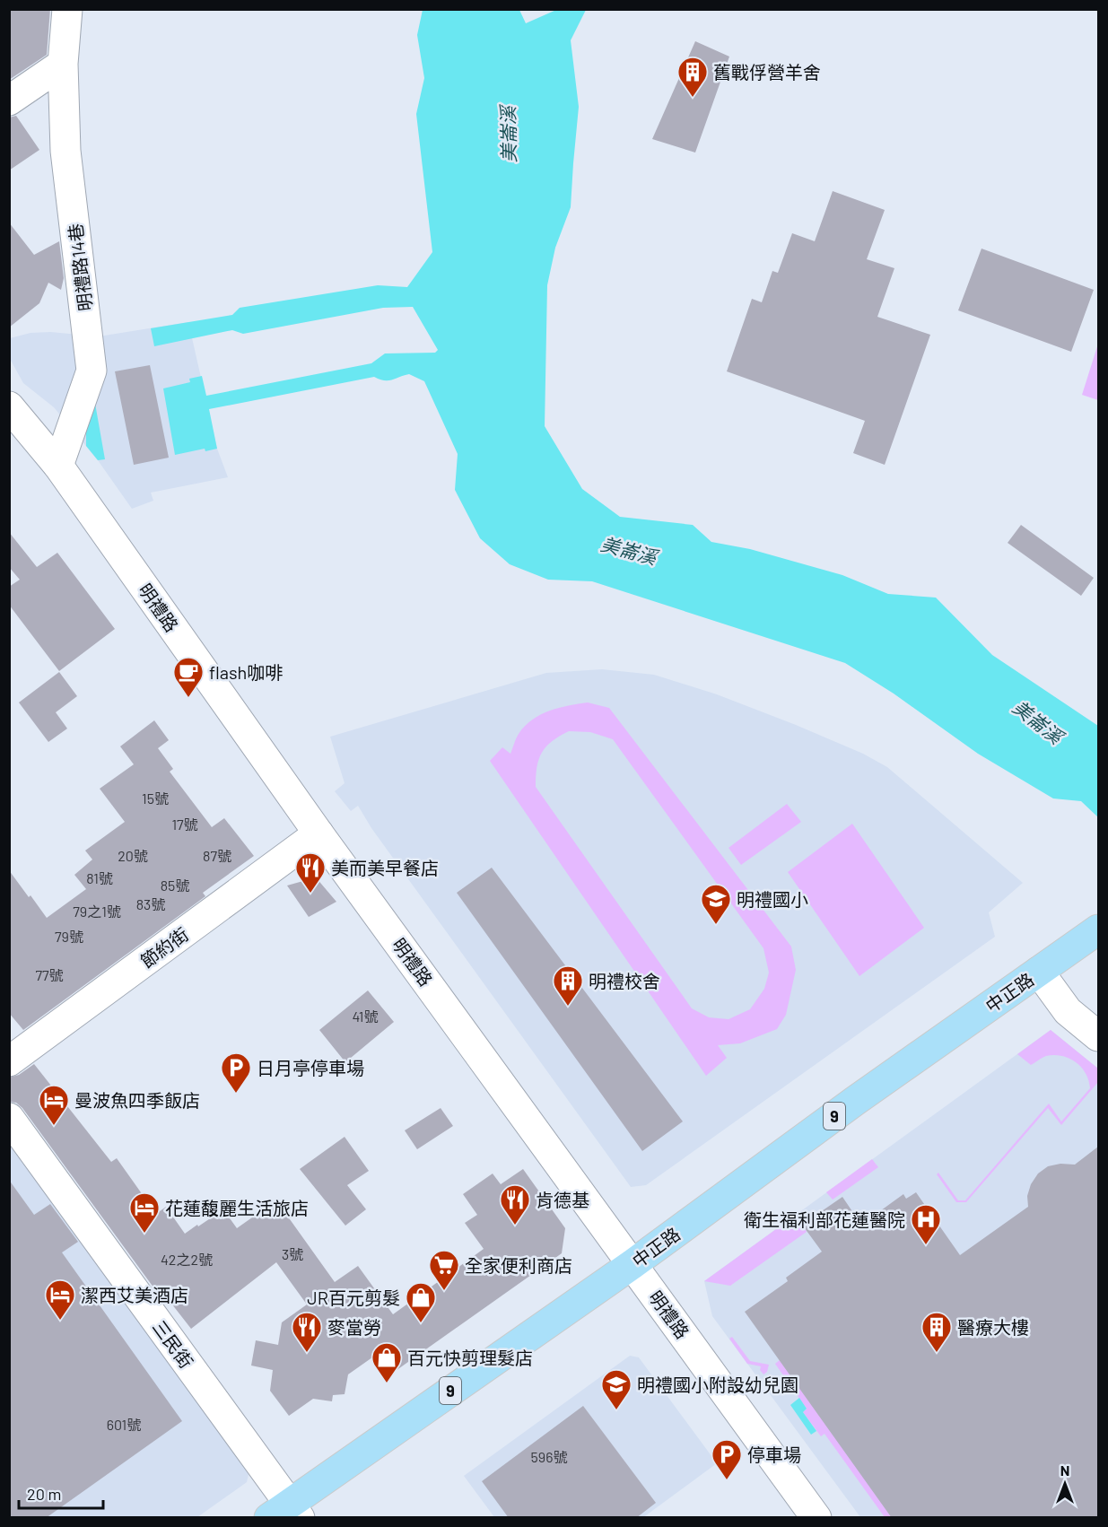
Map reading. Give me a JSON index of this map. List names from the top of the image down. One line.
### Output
{"streets":{"main road":["中正路","9"],"street":["明禮路14巷","明禮路","節約街","三民街"]},"crossings":[["明禮路14巷","明禮路"],["明禮路","節約街"],["明禮路","中正路"],["中正路","9"],["中正路","三民街"]],"water":["美崙溪"],"places":{"building":["舊戰俘營羊舍","明禮校舍","醫療大樓"],"cafe":["flash咖啡"],"restaurant":["美而美早餐店","肯德基","麥當勞"],"school or university":["明禮國小","明禮國小附設幼兒園"],"parking":["日月亭停車場","停車場"],"hotel":["曼波魚四季飯店","花蓮馥麗生活旅店","潔西艾美酒店"],"hospital":["衛生福利部花蓮醫院"],"supermarket":["全家便利商店"],"shop":["JR百元剪髮","百元快剪理髮店"]},"house_numbers":["15號","17號","20號","87號","81號","85號","83號","79之1號","79號","77號","41號","3號","42之2號","601號","596號"],"scale_bar":"20 m","north":"top"}
